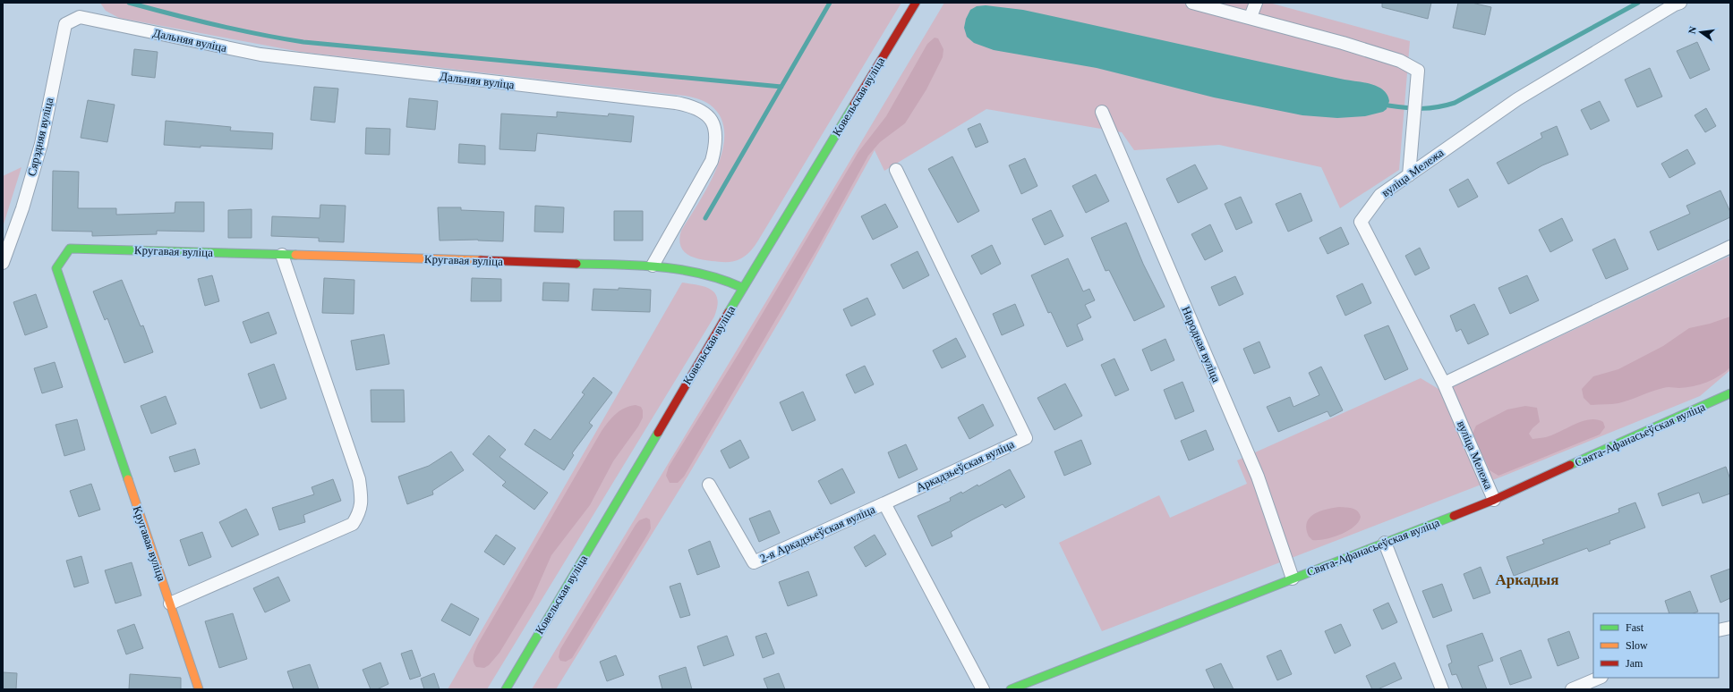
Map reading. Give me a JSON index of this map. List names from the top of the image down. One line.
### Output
{"streets":{"street":["Дальняя вуліца","Ковельская вуліца","Сярэдняя вуліца","вуліца Мележа","Кругавая вуліца","Народная вуліца","Свята-Афанасьеўская вуліца","Аркадзьеўская вуліца","2-я Аркадзьеўская вуліца"]},"crossings":[["Дальняя вуліца","Сярэдняя вуліца"],["Дальняя вуліца","Кругавая вуліца"],["Ковельская вуліца","Кругавая вуліца"],["вуліца Мележа","Свята-Афанасьеўская вуліца"],["Народная вуліца","Свята-Афанасьеўская вуліца"],["Аркадзьеўская вуліца","2-я Аркадзьеўская вуліца"]],"districts":["Аркадыя"],"legend":["Fast","Slow","Jam"],"north":"left"}
